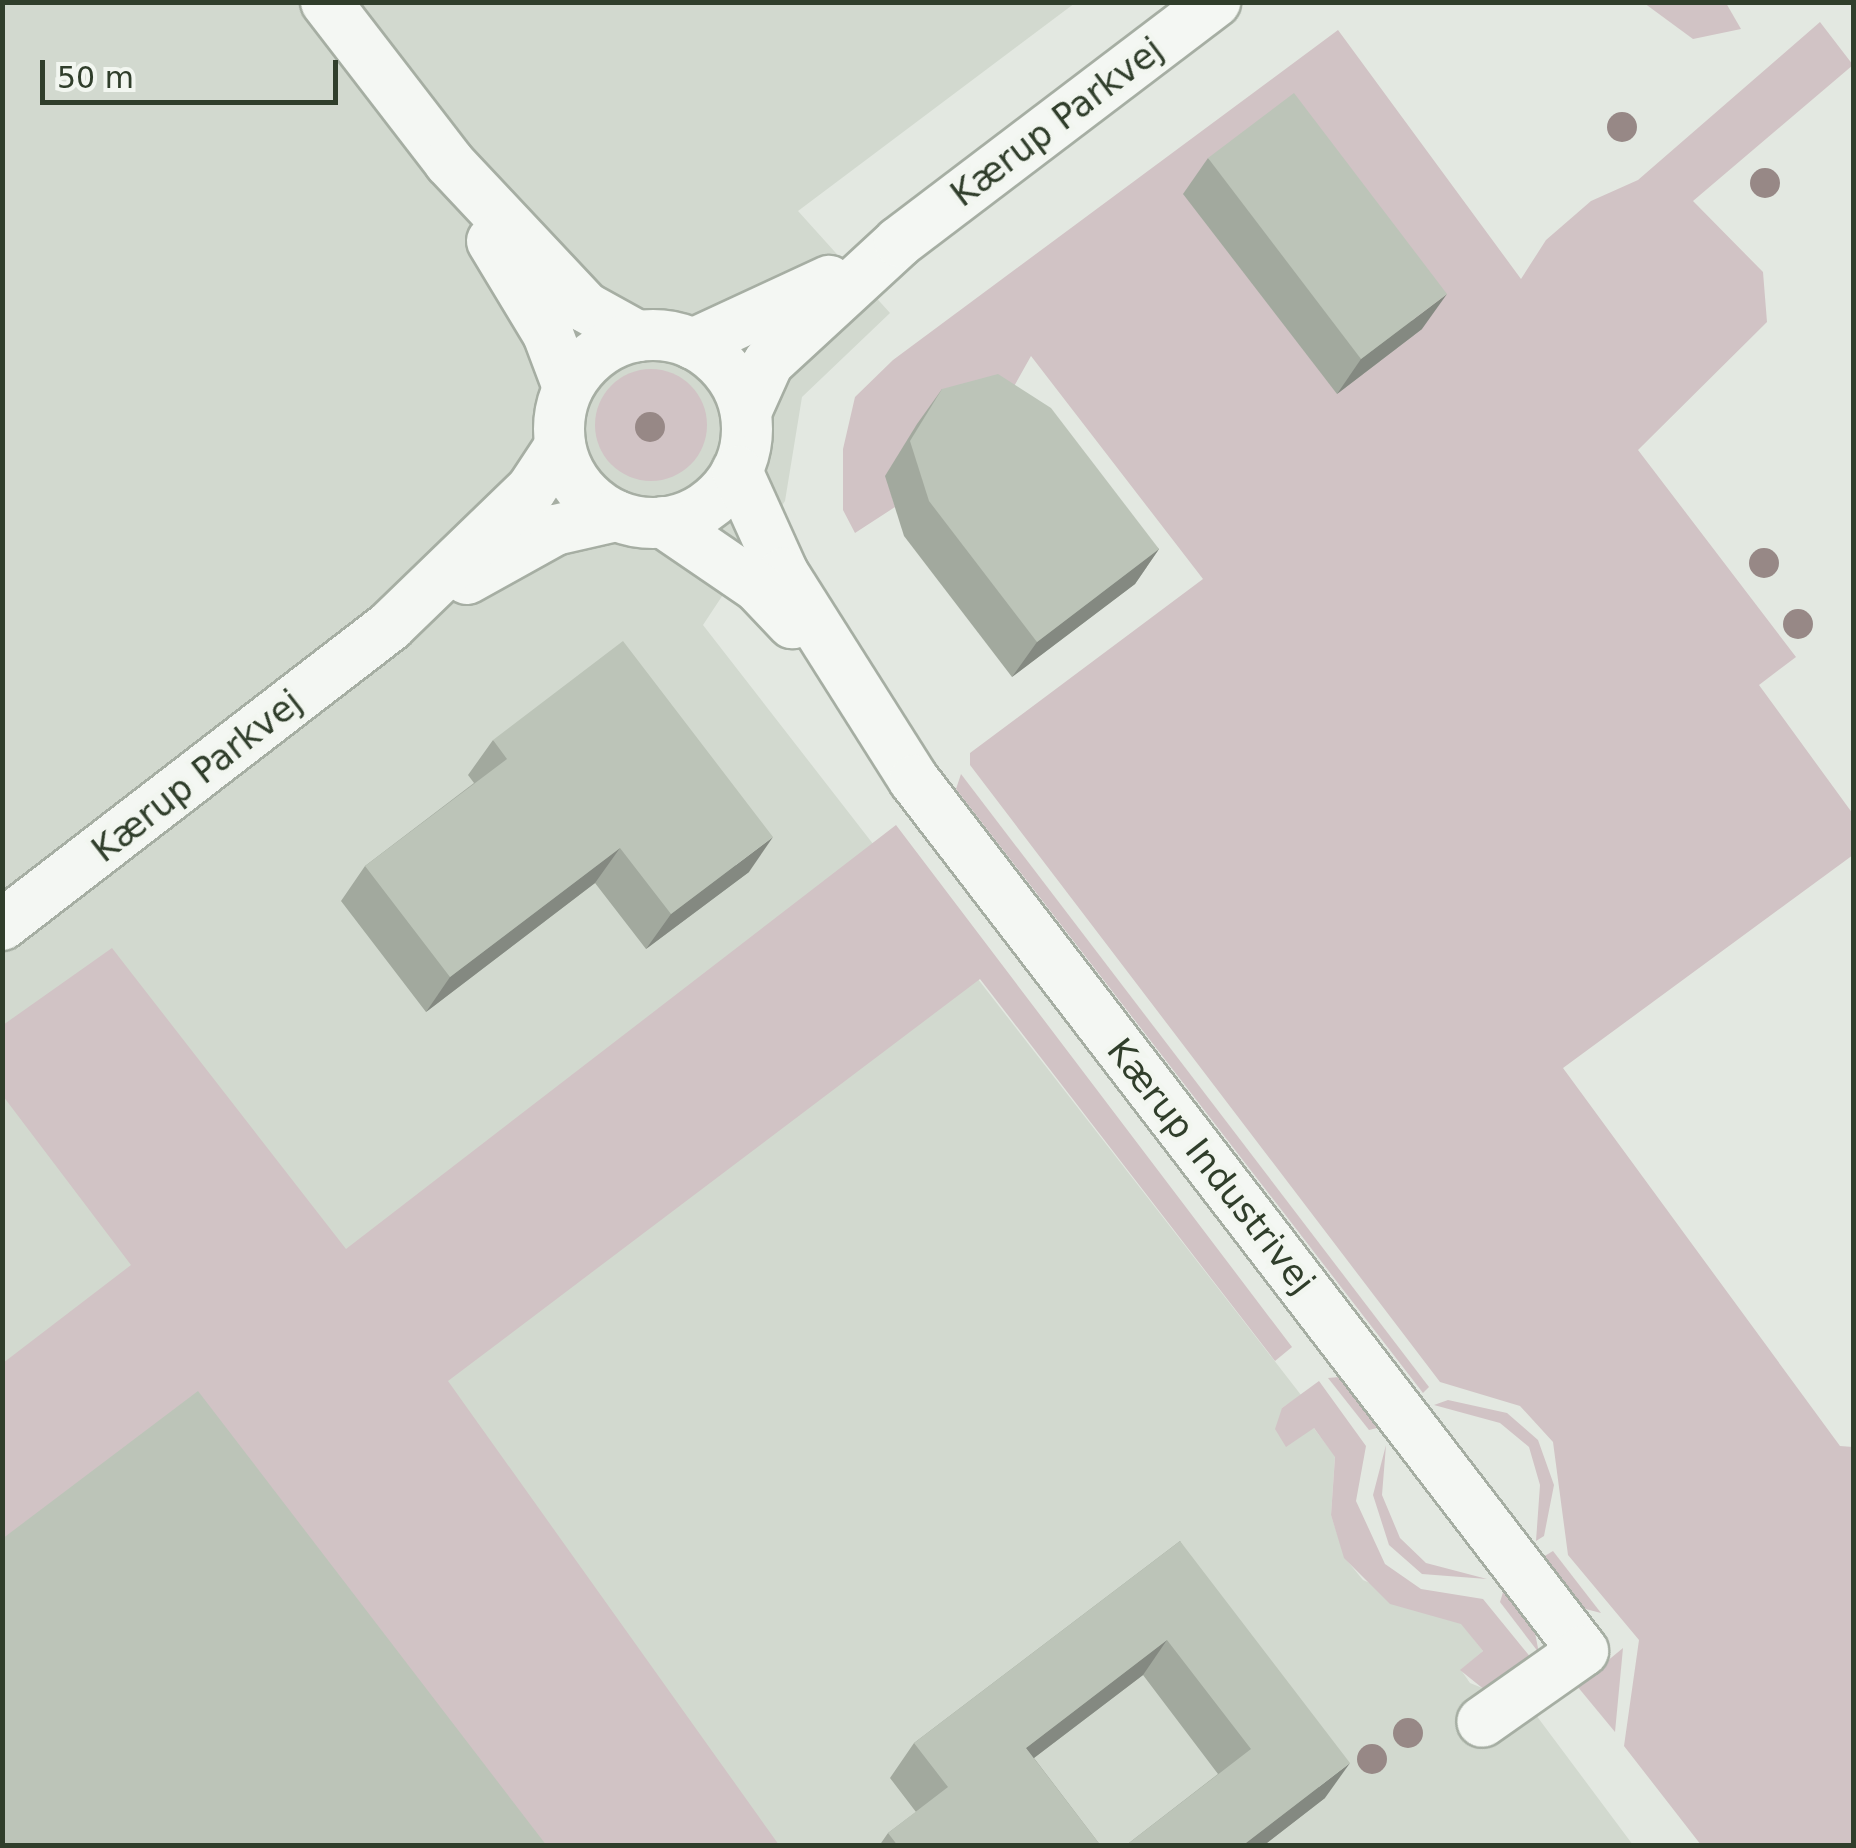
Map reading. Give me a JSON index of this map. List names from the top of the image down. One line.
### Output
{"streets":{"street":["Kærup Parkvej","Kærup Industrivej"]},"crossings":[["Kærup Parkvej","Kærup Industrivej"]],"scale_bar":"50 m"}
